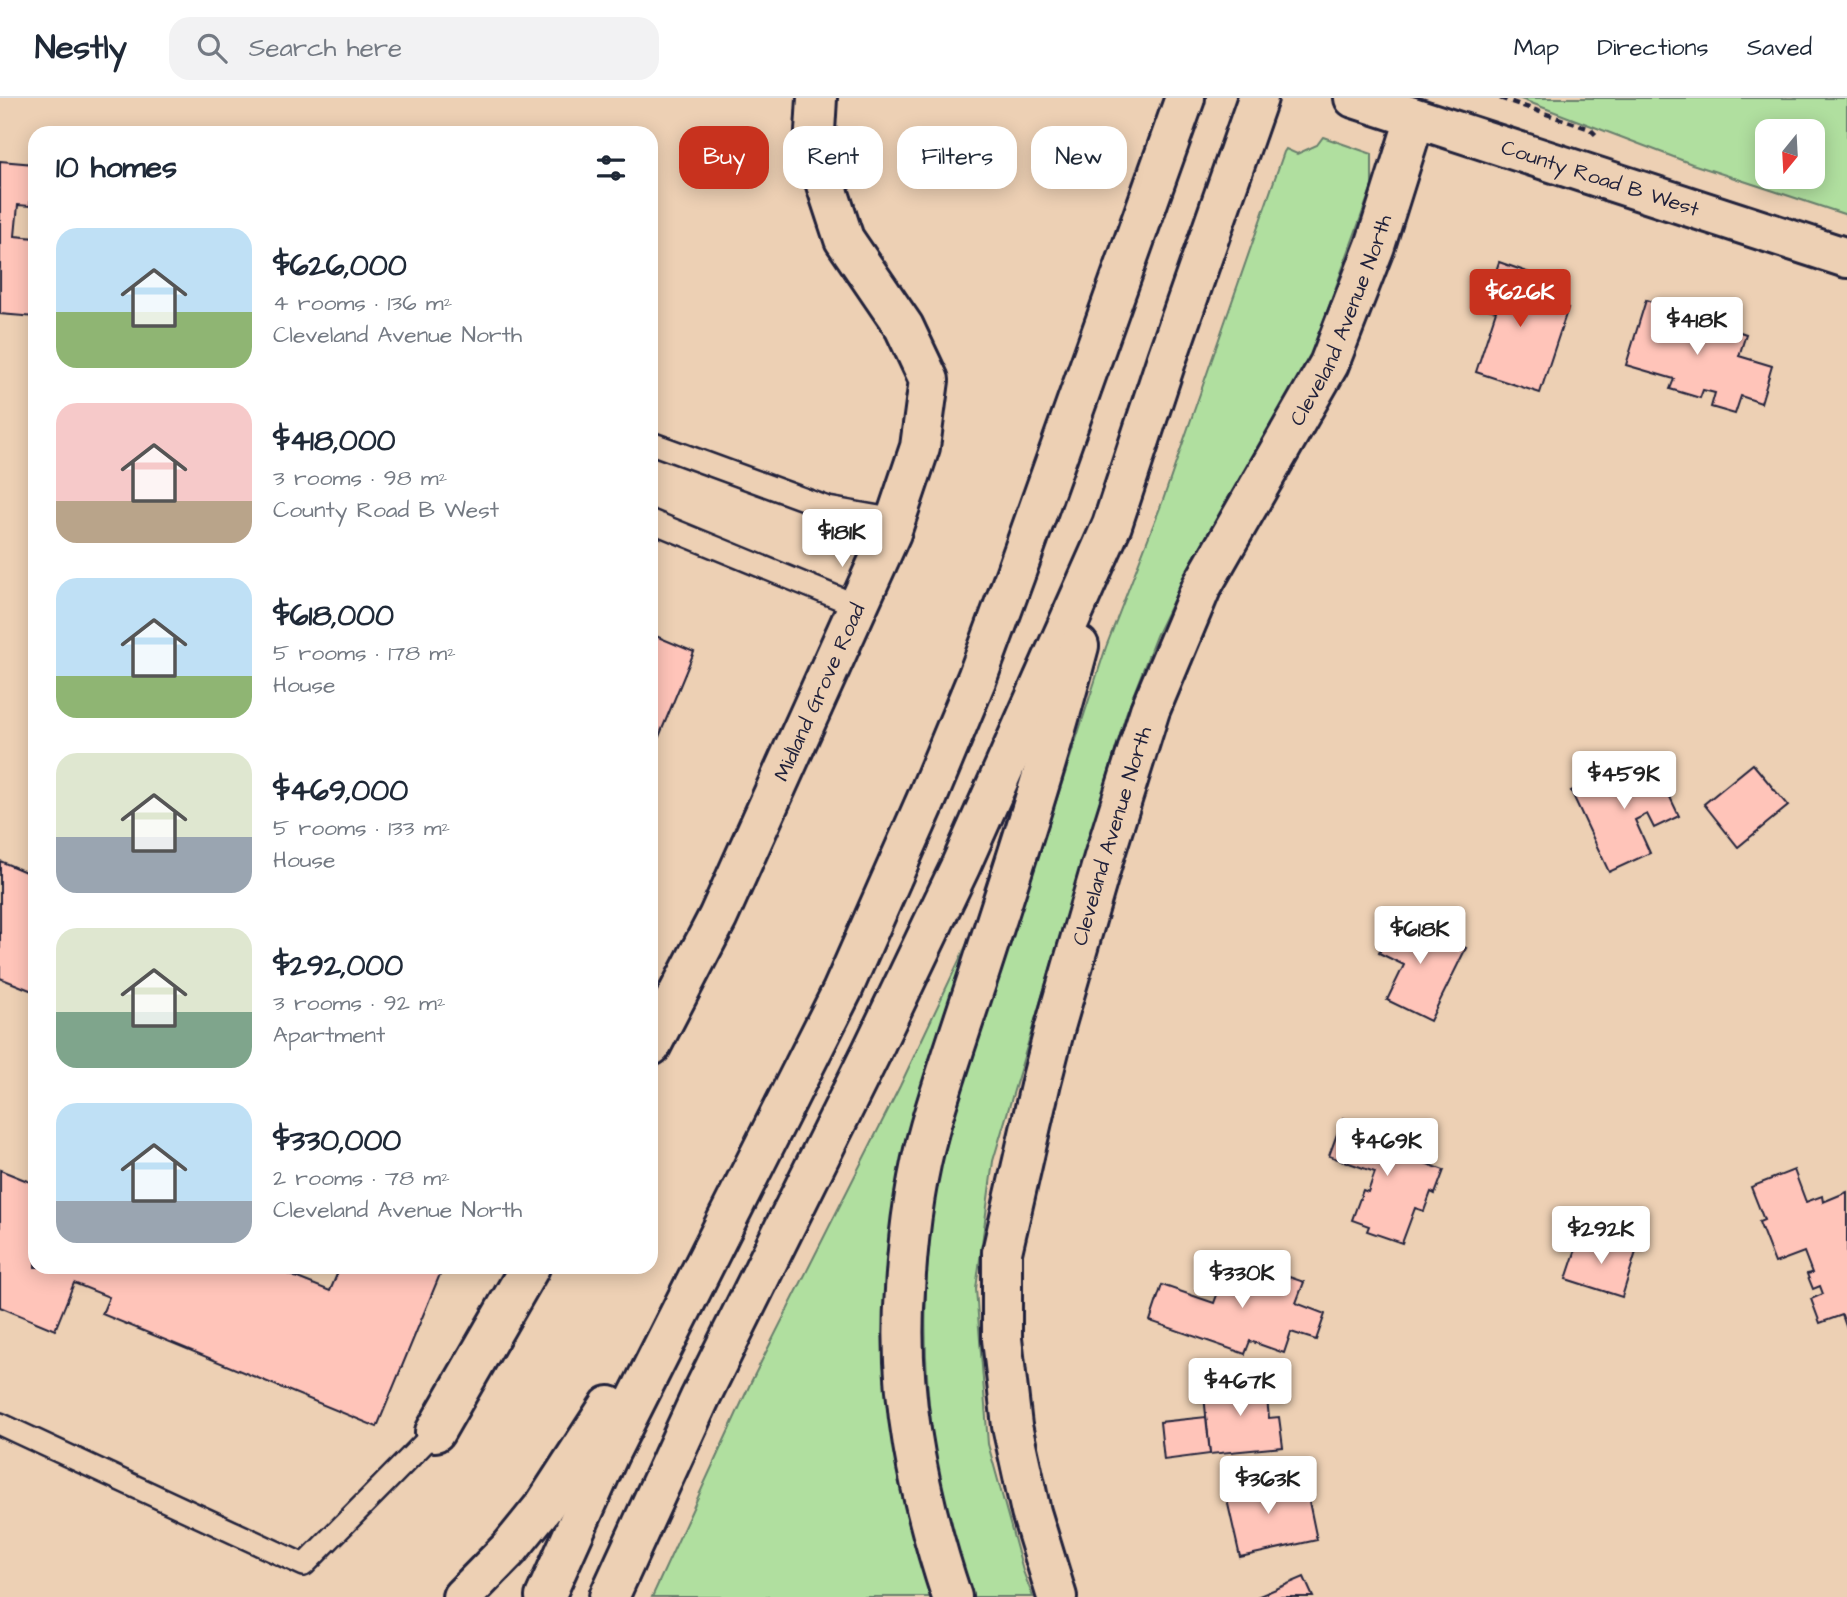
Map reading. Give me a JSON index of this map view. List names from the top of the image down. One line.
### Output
{"streets":{"main road":["County Road B West","Cleveland Avenue North","Midland Grove Road"]},"crossings":[["County Road B West","Cleveland Avenue North"]],"north":"bottom","page":{"header":"Nestly","search":"Search here","nav":["Map","Directions","Saved"],"chip":["Buy","Rent","Filters","New"],"heading":"10 homes","list":[{"name":"$626,000","note":"4 rooms · 136 m² · Cleveland Avenue North"},{"name":"$418,000","note":"3 rooms · 98 m² · County Road B West"},{"name":"$618,000","note":"5 rooms · 178 m² · House"},{"name":"$469,000","note":"5 rooms · 133 m² · House"},{"name":"$292,000","note":"3 rooms · 92 m² · Apartment"},{"name":"$330,000","note":"2 rooms · 78 m² · Cleveland Avenue North"}],"price":["$626K","$418K","$181K","$459K","$618K","$469K","$292K","$330K","$467K","$363K"]}}
